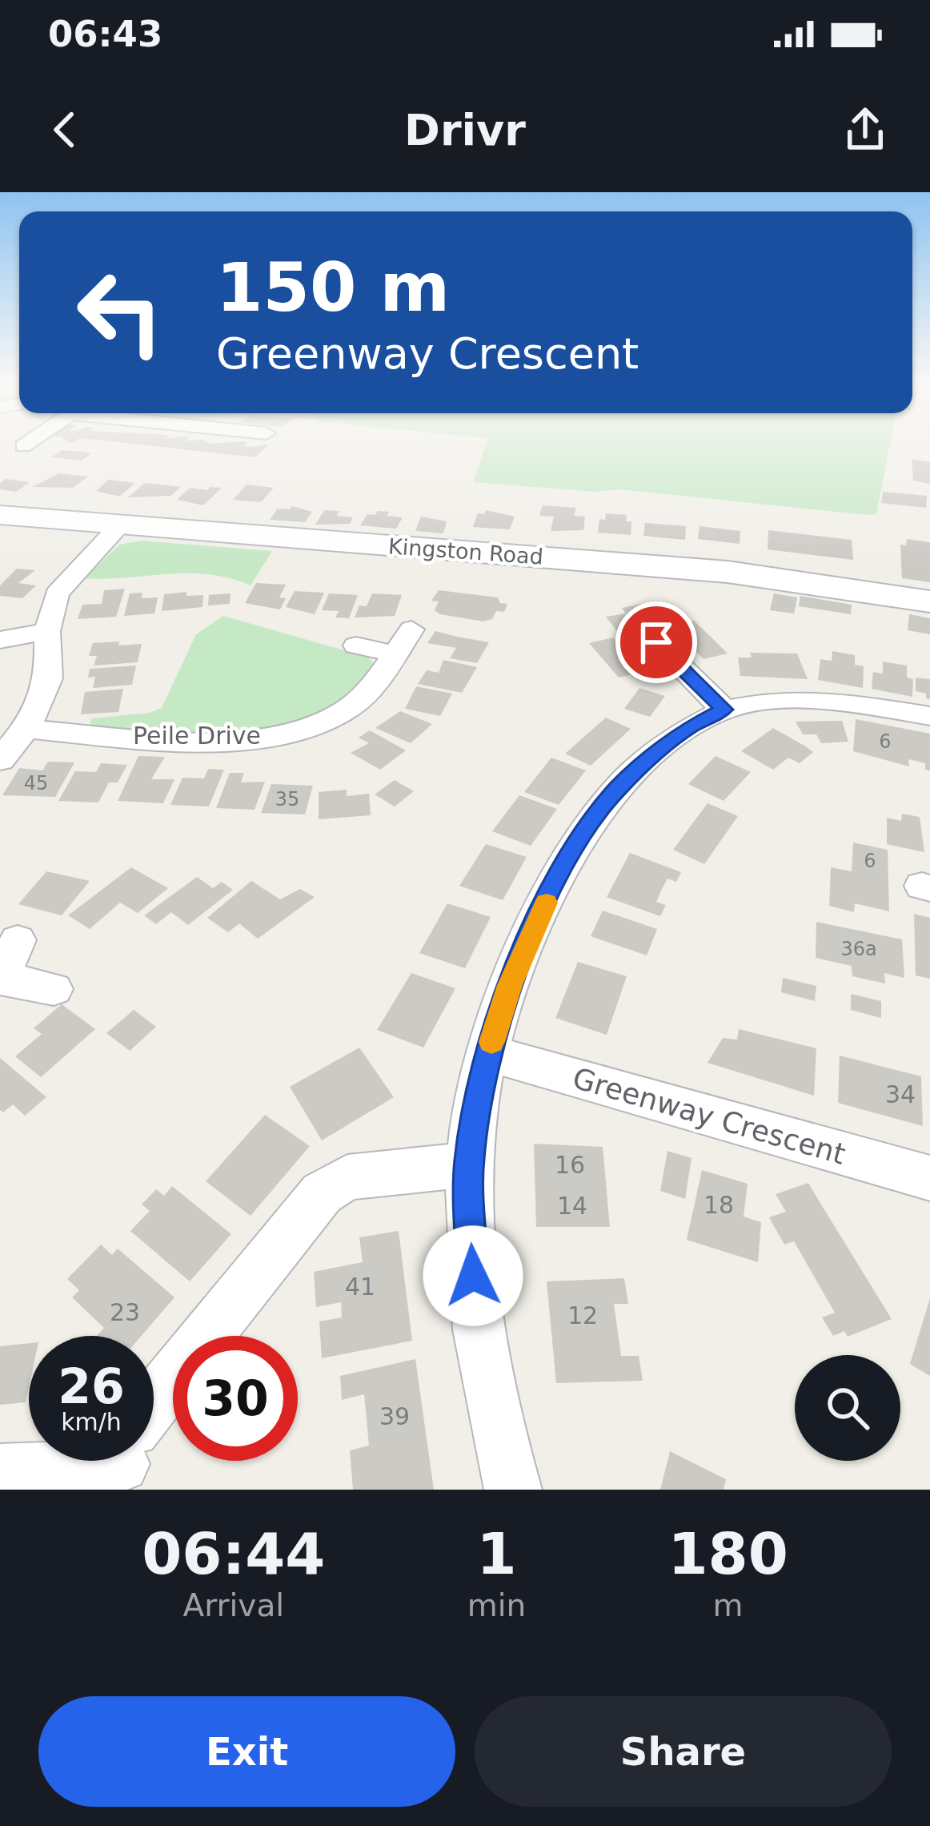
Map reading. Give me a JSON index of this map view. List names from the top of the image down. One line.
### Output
{"streets":{"street":["Kingston Road","Peile Drive","Greenway Crescent"]},"house_numbers":["6","45","35","6","36a","34","16","18","14","41","23","12","39"],"page":{"status":"06:43","header":"Drivr","turn":["150 m","Greenway Crescent"],"speed":"26 km/h","limit":"30","eta":["06:44","Arrival","1","min","180","m"],"buttons":["Exit","Share"]}}
